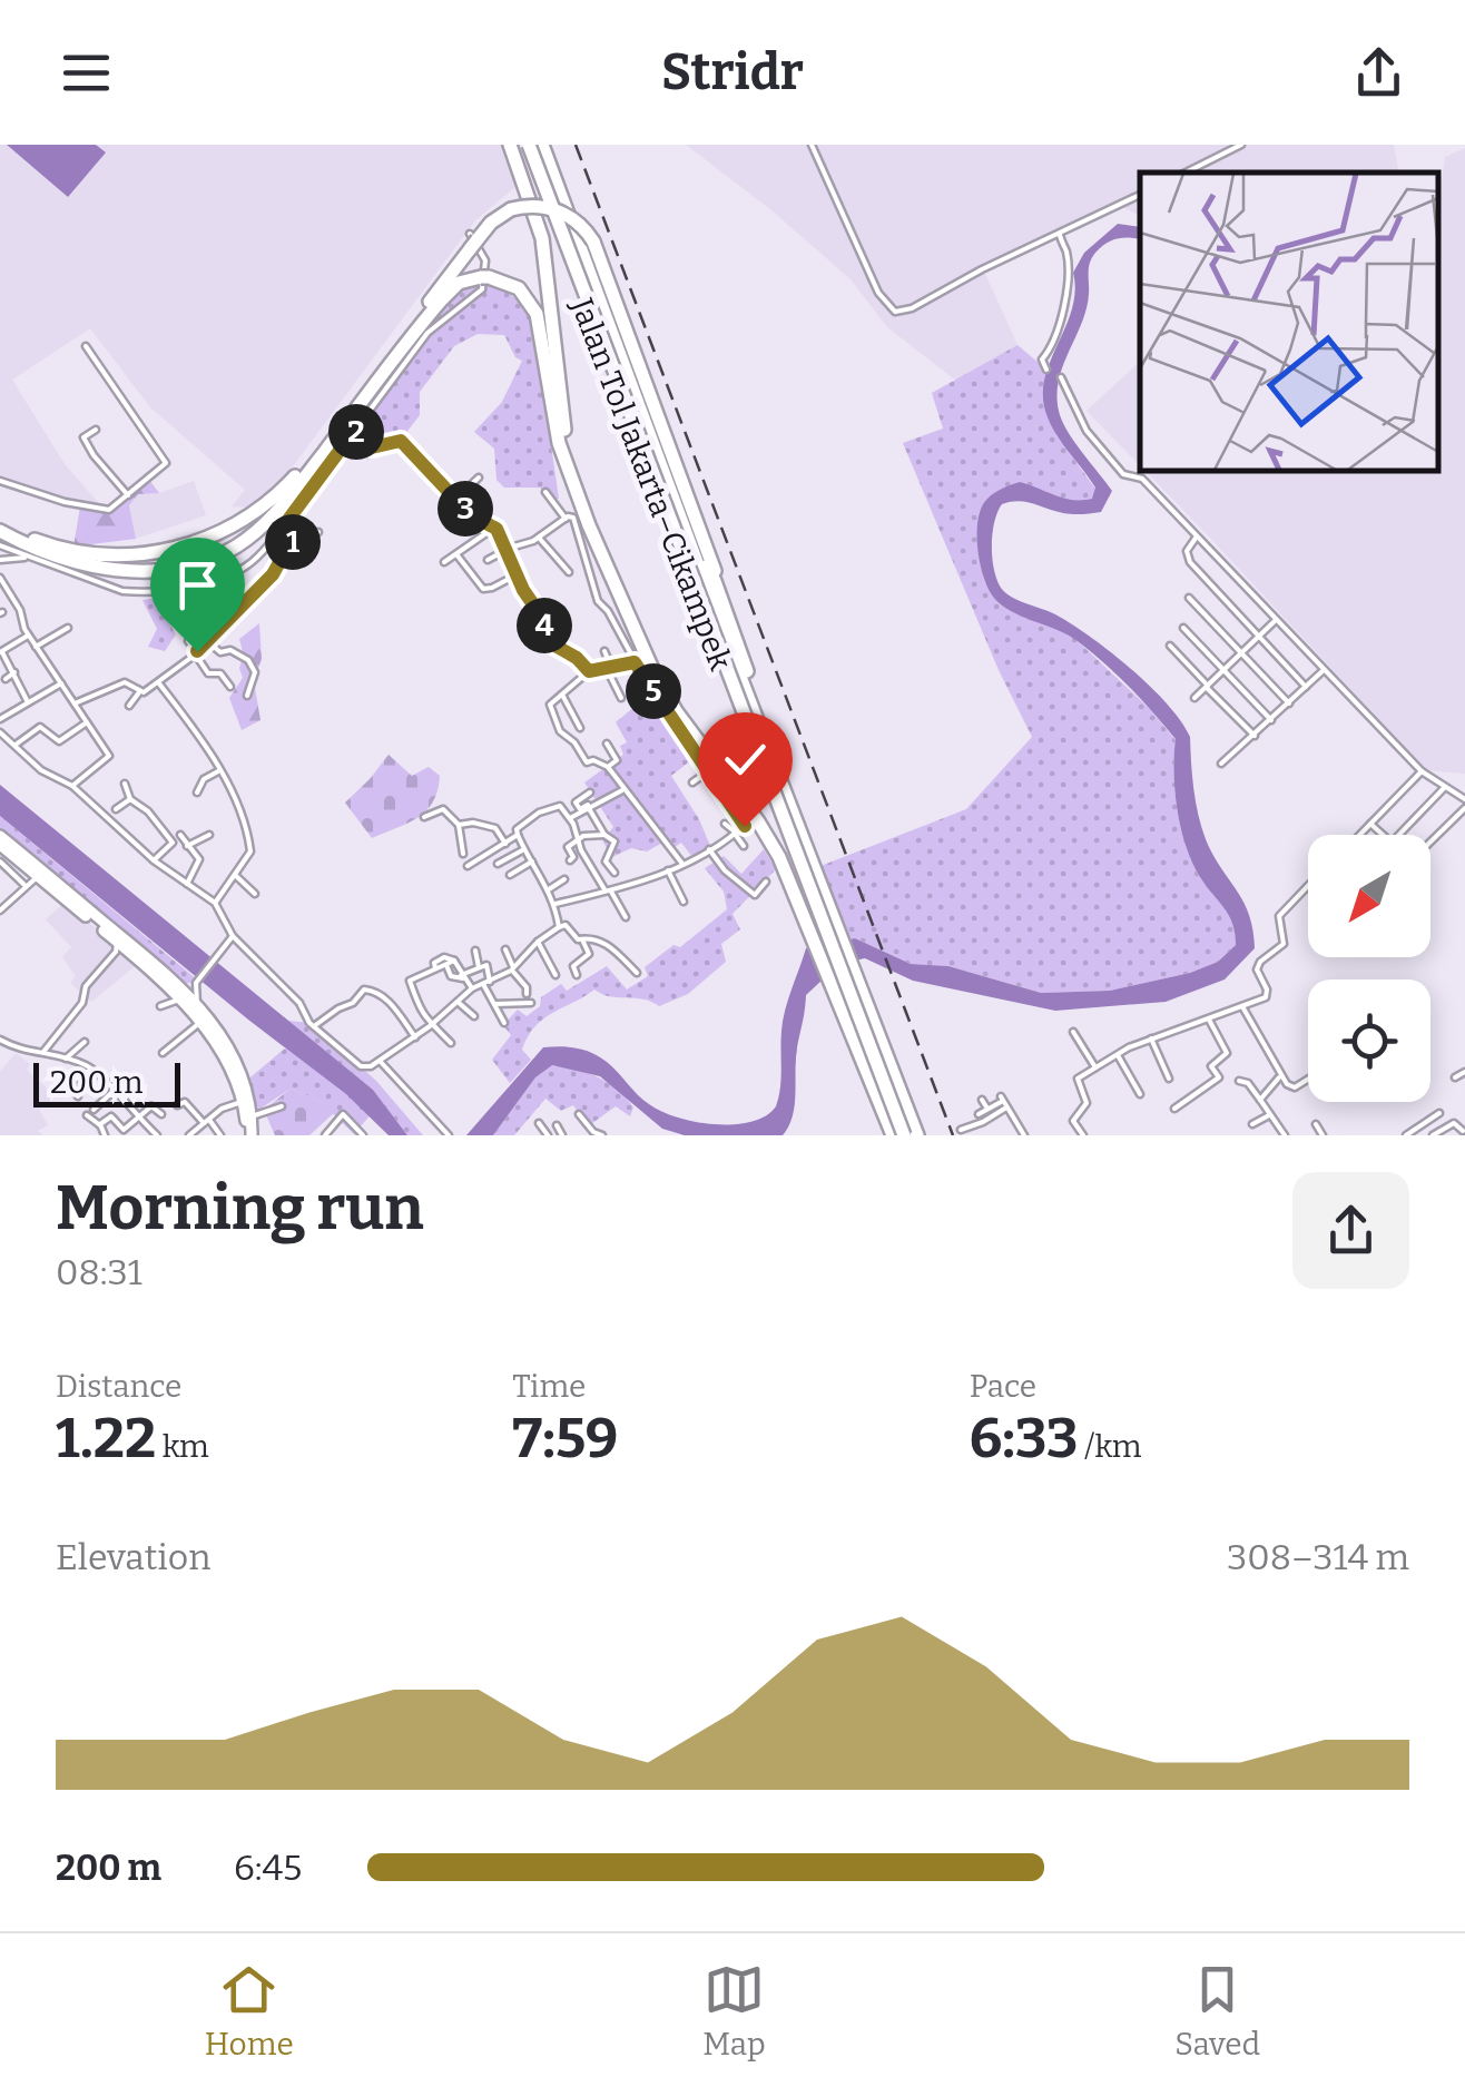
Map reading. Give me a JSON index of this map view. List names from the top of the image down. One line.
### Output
{"streets":{"highway":["Jalan Tol Jakarta–Cikampek"]},"scale_bar":"200 m","north":"bottom left","page":{"header":"Stridr","pins":["2","3","1","4","5"],"scale":"200 m","heading":["Morning run","08:31"],"stats":[["Distance","1.22 km"],["Time","7:59"],["Pace","6:33 /km"]],"chart":["Elevation","308–314 m"],"list":[{"name":"200 m","note":"6:45"}],"tabs":["Home","Map","Saved"]}}
